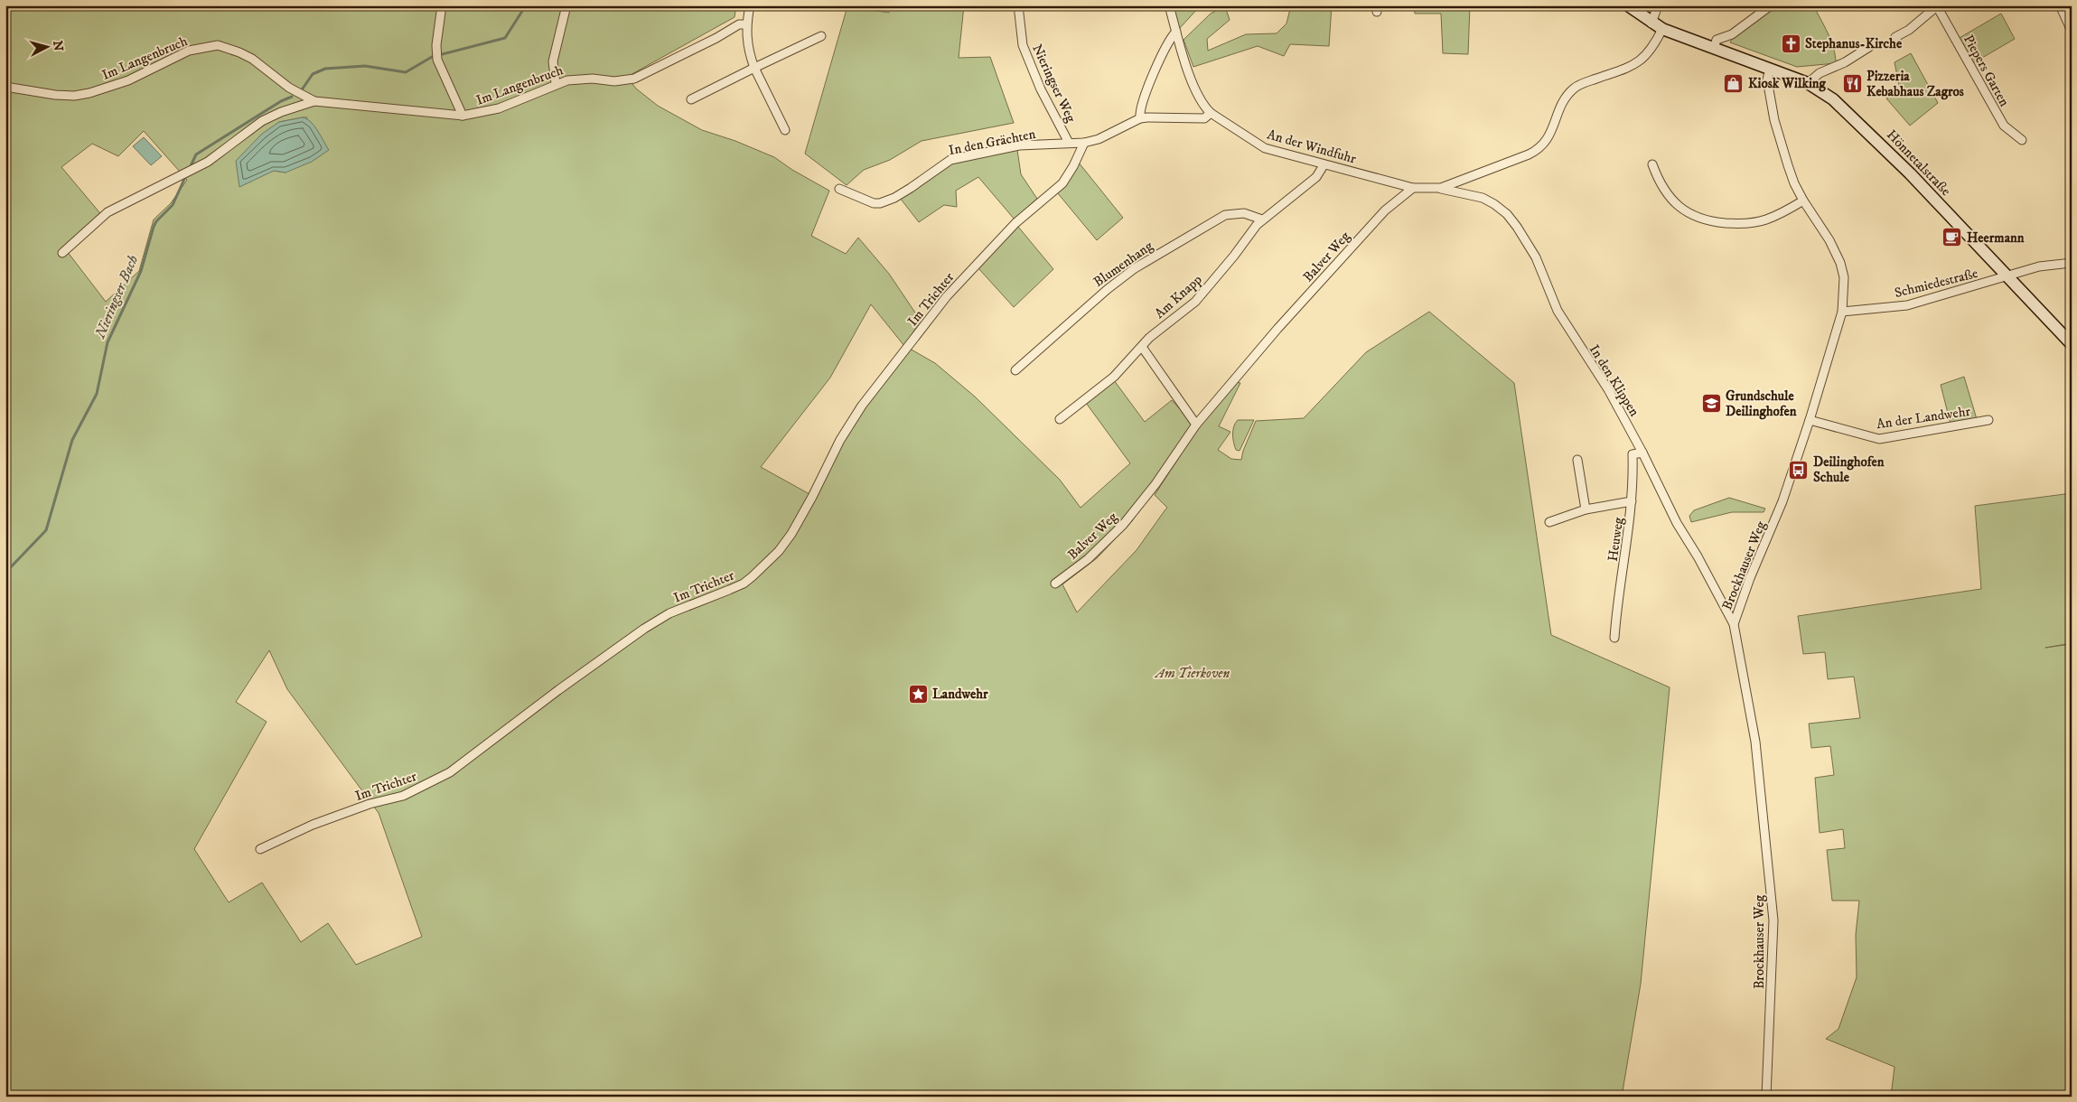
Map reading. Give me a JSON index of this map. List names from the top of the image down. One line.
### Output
{"streets":{"main road":["Hönnetalstraße"],"street":["Im Langenbruch","Piepers Garten","Nieringser Weg","In den Grächten","An der Windfuhr","Balver Weg","Blumenhang","Schmiedestraße","Am Knapp","Im Trichter","In den Klippen","An der Landwehr","Heuweg","Brockhauser Weg"]},"crossings":[["Nieringser Weg","In den Grächten"],["In den Grächten","Im Trichter"],["An der Windfuhr","Balver Weg"],["An der Windfuhr","Am Knapp"],["Hönnetalstraße","Schmiedestraße"],["Hönnetalstraße","Brockhauser Weg"],["Blumenhang","Am Knapp"],["Schmiedestraße","Brockhauser Weg"],["In den Klippen","Heuweg"],["In den Klippen","Brockhauser Weg"],["An der Landwehr","Brockhauser Weg"]],"water":["Nieringser Bach"],"parks":["Am Tierkoven"],"places":{"church":["Stephanus-Kirche"],"shop":["Kiosk Wilking"],"restaurant":["Pizzeria Kebabhaus Zagros"],"cafe":["Heermann"],"school or university":["Grundschule Deilinghofen"],"bus stop":["Deilinghofen Schule"],"place":["Landwehr"]},"north":"right"}
